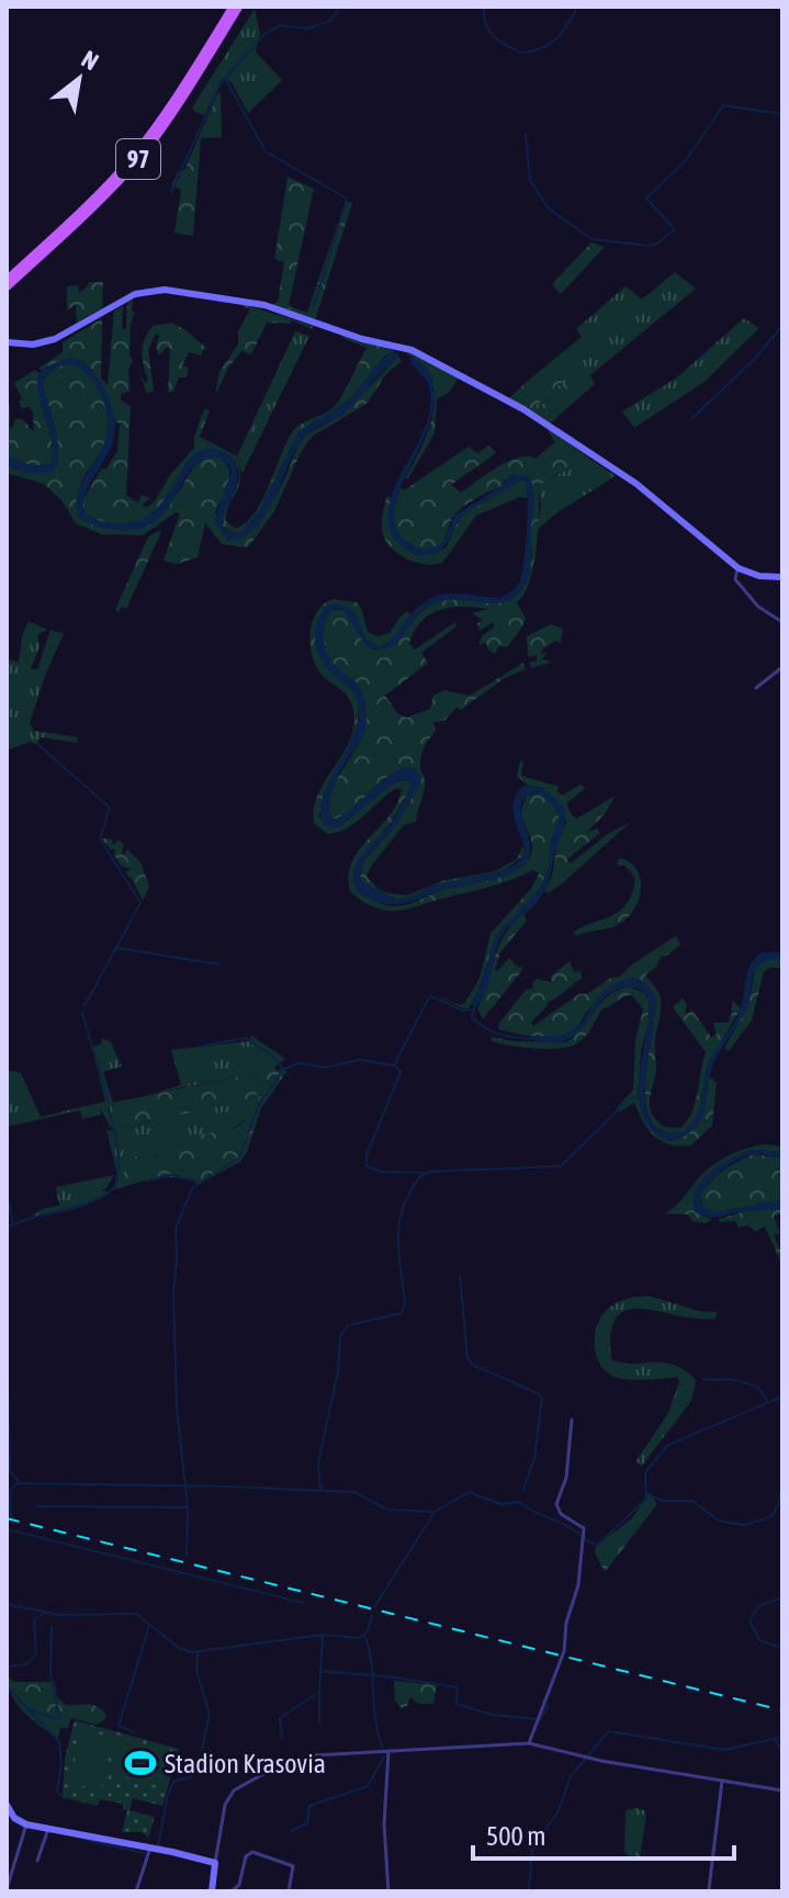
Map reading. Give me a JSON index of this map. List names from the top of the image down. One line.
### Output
{"streets":{"main road":["97"]},"places":{"sports":["Stadion Krasovia"]},"scale_bar":"500 m","north":"top right"}
